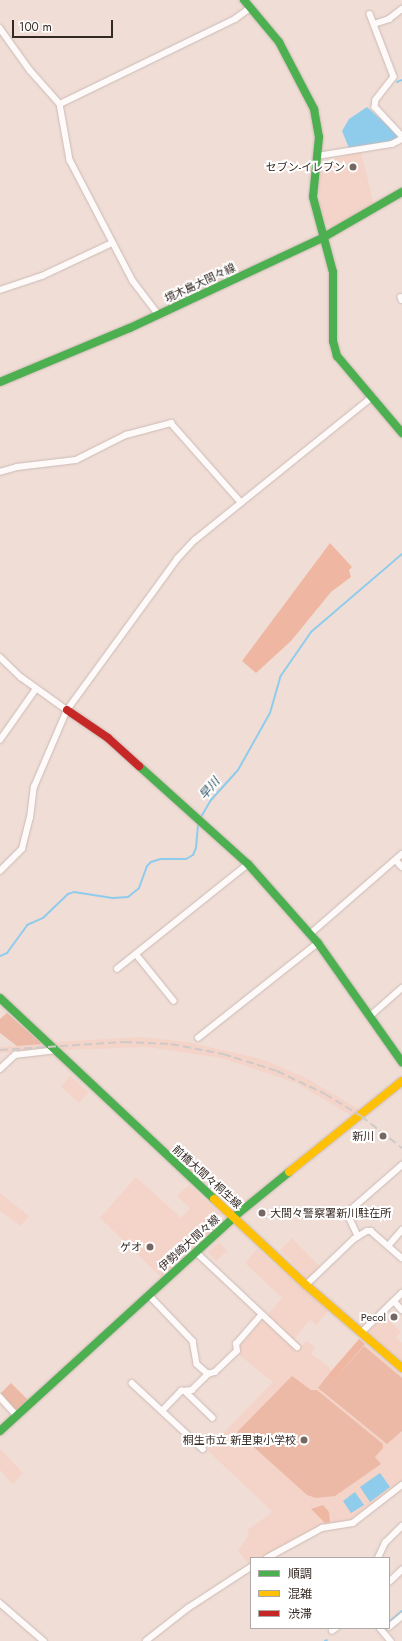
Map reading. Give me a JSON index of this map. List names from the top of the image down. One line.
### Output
{"streets":{"main road":["境木島大間々線","前橋大間々桐生線","伊勢崎大間々線"]},"crossings":[["前橋大間々桐生線","伊勢崎大間々線"]],"water":["早川"],"places":["セブン-イレブン","新川","大間々警察署新川駐在所","ゲオ","Pecol","桐生市立 新里東小学校"],"legend":["順調","混雑","渋滞"],"scale_bar":"100 m"}
